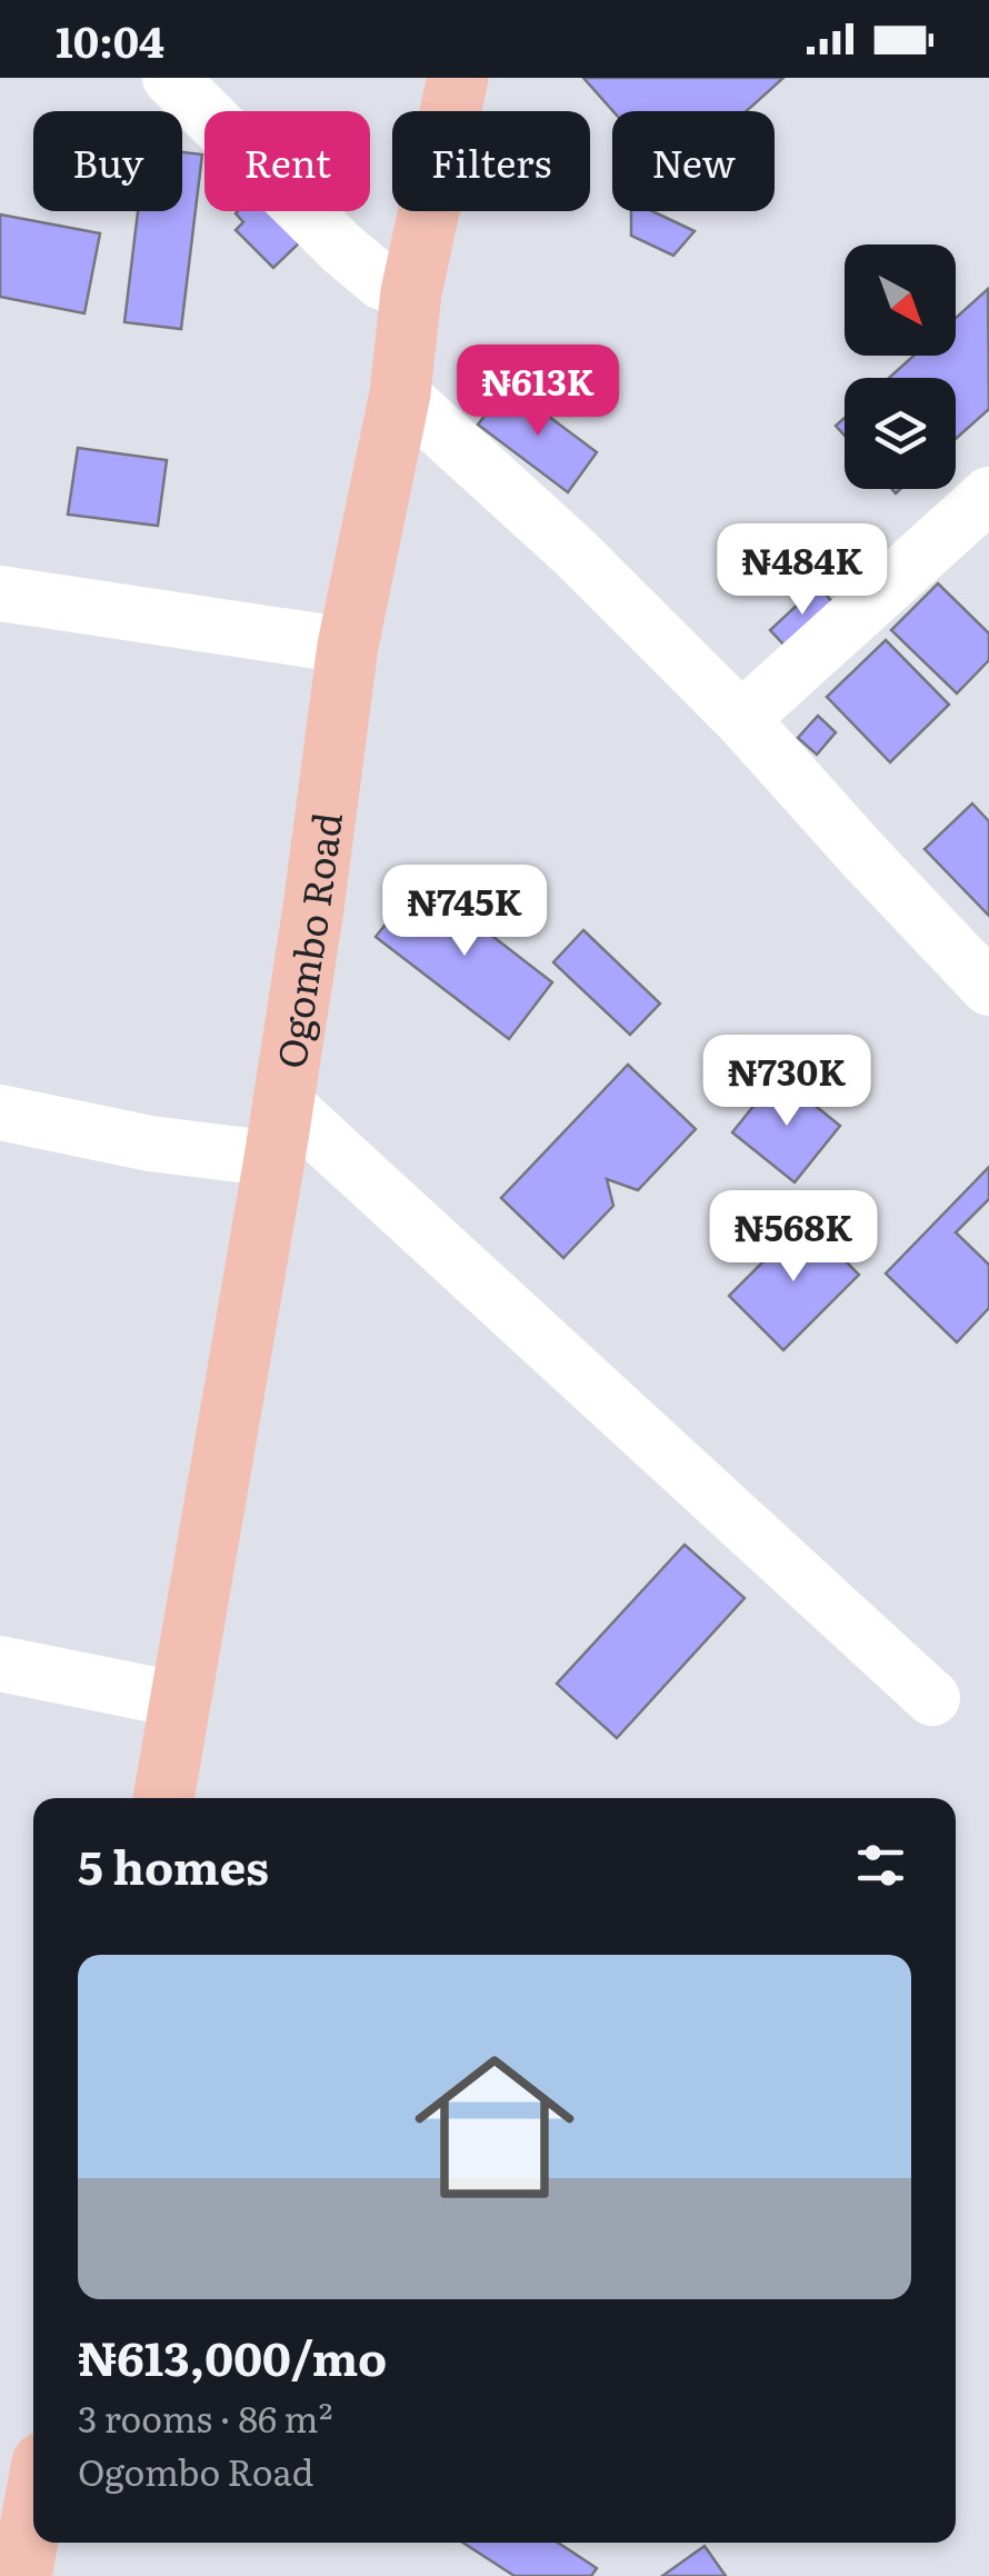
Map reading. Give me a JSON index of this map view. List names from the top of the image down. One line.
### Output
{"streets":{"main road":["Ogombo Road"]},"north":"bottom right","page":{"status":"10:04","chip":["Buy","Rent","Filters","New"],"price":["₦613K","₦484K","₦745K","₦730K","₦568K"],"heading":"5 homes","list":[{"name":"₦613,000/mo","note":"3 rooms · 86 m² · Ogombo Road"}]}}
